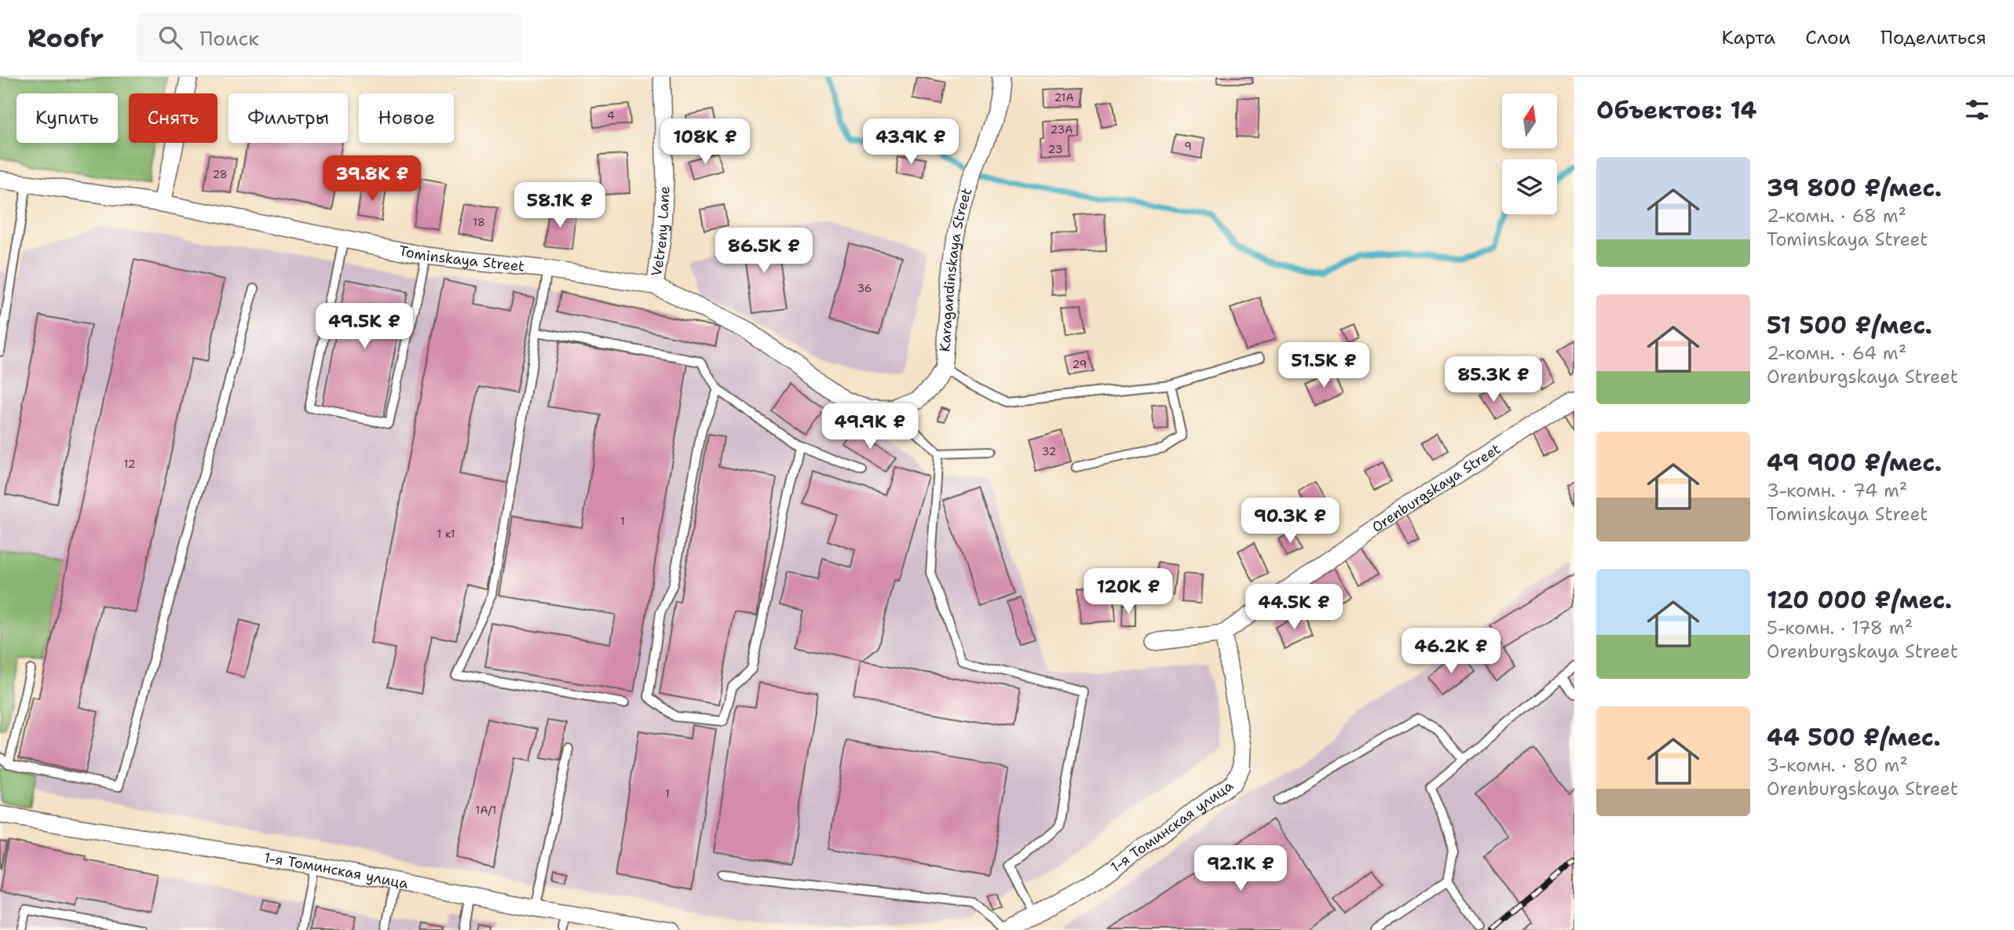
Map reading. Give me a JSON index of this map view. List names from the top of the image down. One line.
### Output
{"streets":{"street":["Vetreny Lane","Tominskaya Street","Karagandinskaya Street","Orenburgskaya Street","1-я Томинская улица"]},"crossings":[["Vetreny Lane","Tominskaya Street"],["Tominskaya Street","Karagandinskaya Street"],["Orenburgskaya Street","1-я Томинская улица"]],"house_numbers":["21А","4","23А","9","23","28","18","36","29","32","12","1","1 к1","1","1А/1"],"north":"top","page":{"header":"Roofr","search":"Поиск","nav":["Карта","Слои","Поделиться"],"heading":"Объектов: 14","chip":["Купить","Снять","Фильтры","Новое"],"price":["108K ₽","43.9K ₽","39.8K ₽","58.1K ₽","86.5K ₽","49.5K ₽","51.5K ₽","85.3K ₽","49.9K ₽","90.3K ₽","120K ₽","44.5K ₽","46.2K ₽","92.1K ₽"],"list":[{"name":"39 800 ₽/мес.","note":"2-комн. · 68 m² · Tominskaya Street"},{"name":"51 500 ₽/мес.","note":"2-комн. · 64 m² · Orenburgskaya Street"},{"name":"49 900 ₽/мес.","note":"3-комн. · 74 m² · Tominskaya Street"},{"name":"120 000 ₽/мес.","note":"5-комн. · 178 m² · Orenburgskaya Street"},{"name":"44 500 ₽/мес.","note":"3-комн. · 80 m² · Orenburgskaya Street"}]}}
